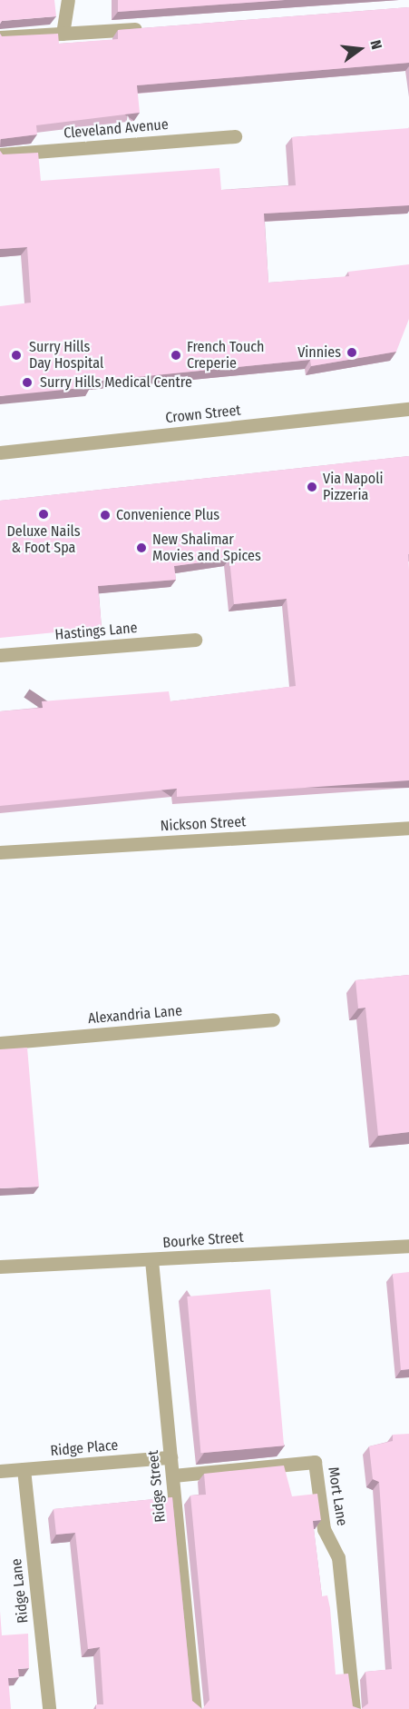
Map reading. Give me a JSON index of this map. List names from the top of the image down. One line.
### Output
{"streets":{"street":["Cleveland Avenue","Crown Street","Hastings Lane","Nickson Street","Alexandria Lane","Bourke Street","Ridge Place","Ridge Street","Mort Lane","Ridge Lane"]},"crossings":[["Bourke Street","Ridge Street"],["Ridge Place","Ridge Street"],["Ridge Place","Ridge Lane"],["Ridge Street","Mort Lane"]],"places":["Vinnies","Surry Hills Day Hospital","French Touch Creperie","Surry Hills Medical Centre","Via Napoli Pizzeria","Deluxe Nails & Foot Spa","Convenience Plus","New Shalimar Movies and Spices"],"north":"right"}
